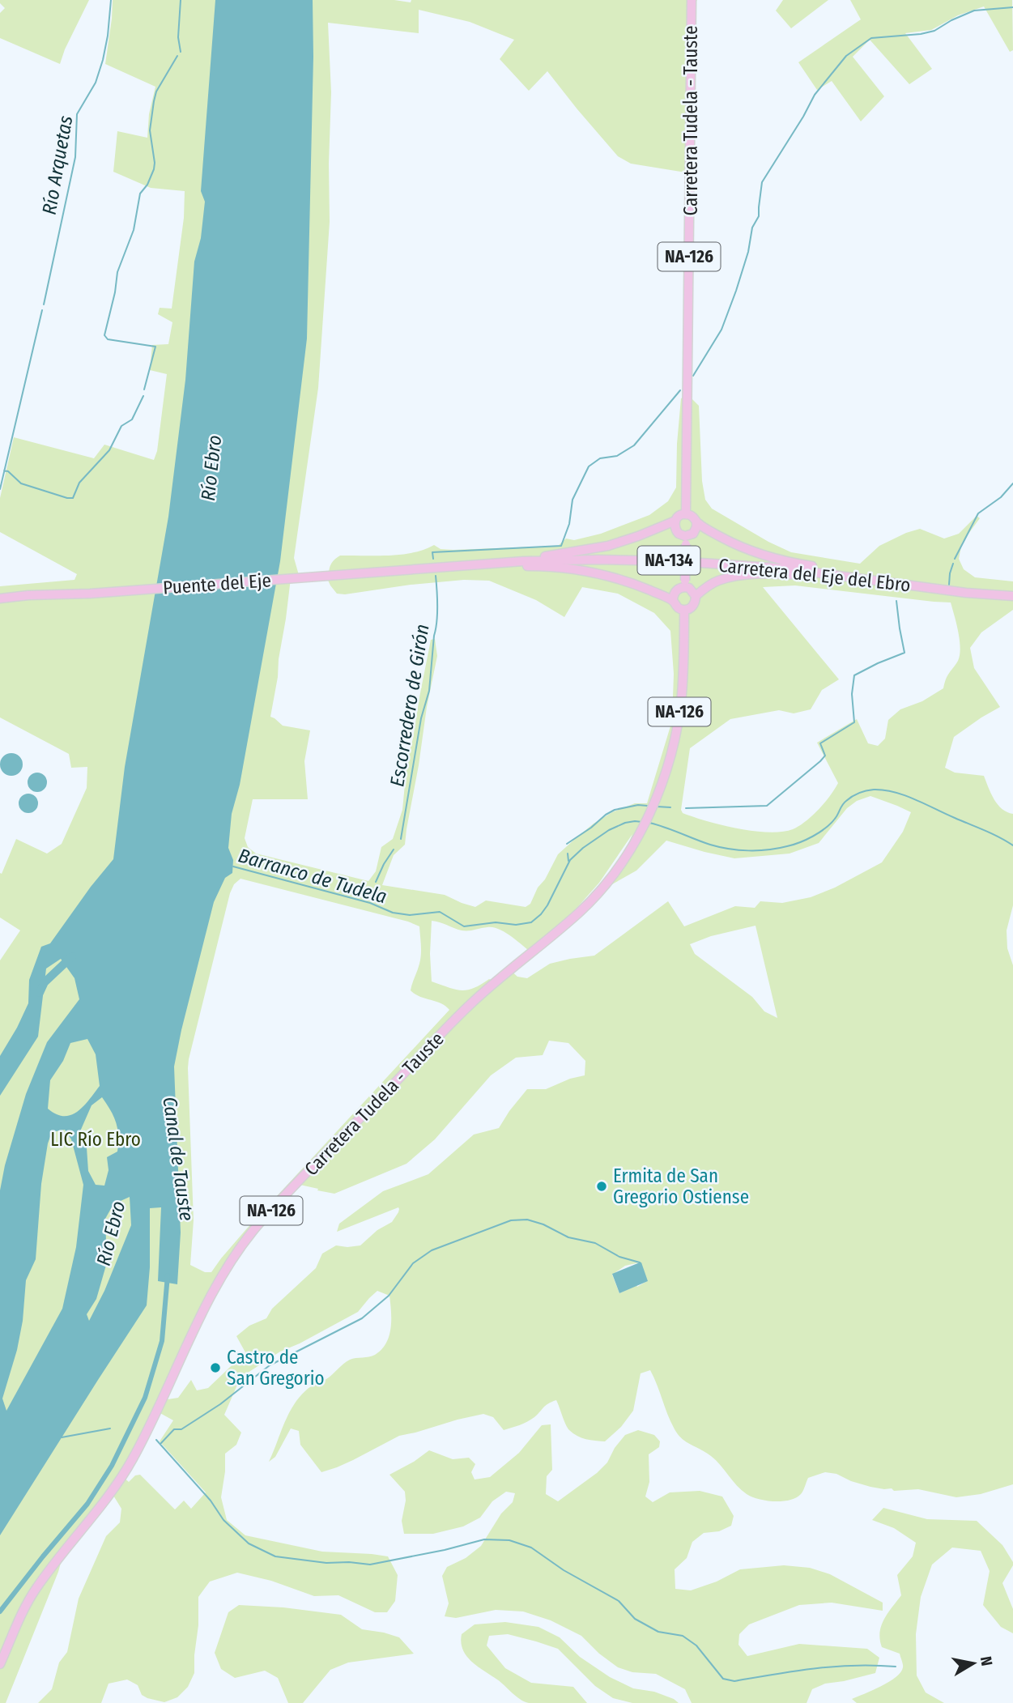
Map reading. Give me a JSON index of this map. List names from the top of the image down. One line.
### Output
{"streets":{"main road":["Carretera Tudela - Tauste","NA-126","NA-134","Carretera del Eje del Ebro","Puente del Eje"]},"crossings":[["NA-134","Puente del Eje"],["Carretera del Eje del Ebro","Puente del Eje"]],"water":["Río Arquetas","Río Ebro","Escorredero de Girón","Barranco de Tudela","Canal de Tauste"],"parks":["LIC Río Ebro"],"places":["Ermita de San Gregorio Ostiense","Castro de San Gregorio"],"north":"right"}
